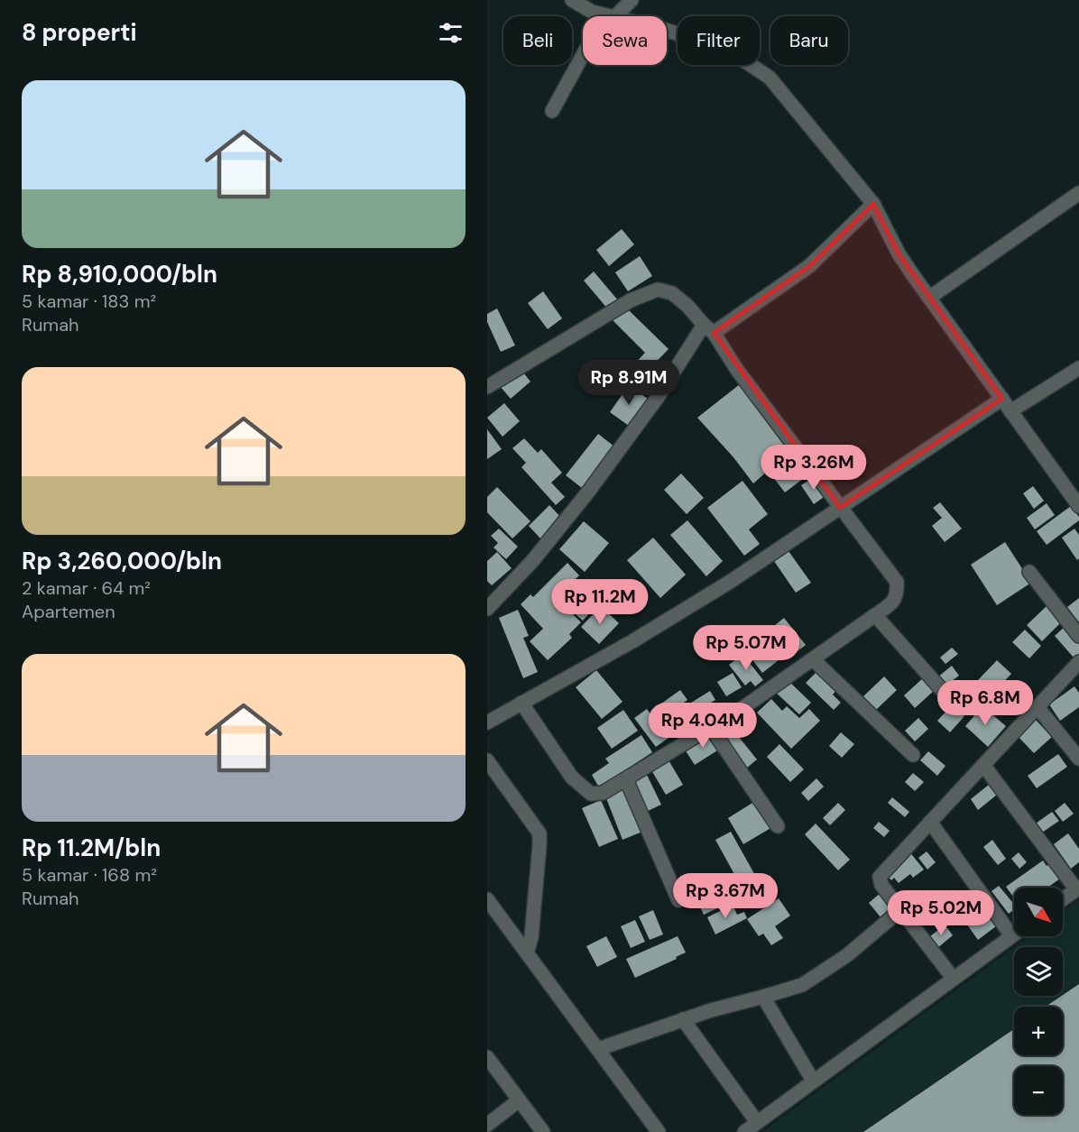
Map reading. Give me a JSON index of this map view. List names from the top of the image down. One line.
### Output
{"north":"bottom right","page":{"heading":"8 properti","chip":["Beli","Sewa","Filter","Baru"],"list":[{"name":"Rp 8,910,000/bln","note":"5 kamar · 183 m² · Rumah"},{"name":"Rp 3,260,000/bln","note":"2 kamar · 64 m² · Apartemen"},{"name":"Rp 11.2M/bln","note":"5 kamar · 168 m² · Rumah"}],"price":["Rp 8.91M","Rp 3.26M","Rp 11.2M","Rp 5.07M","Rp 6.8M","Rp 4.04M","Rp 3.67M","Rp 5.02M"],"map_buttons":["+","−"]}}
